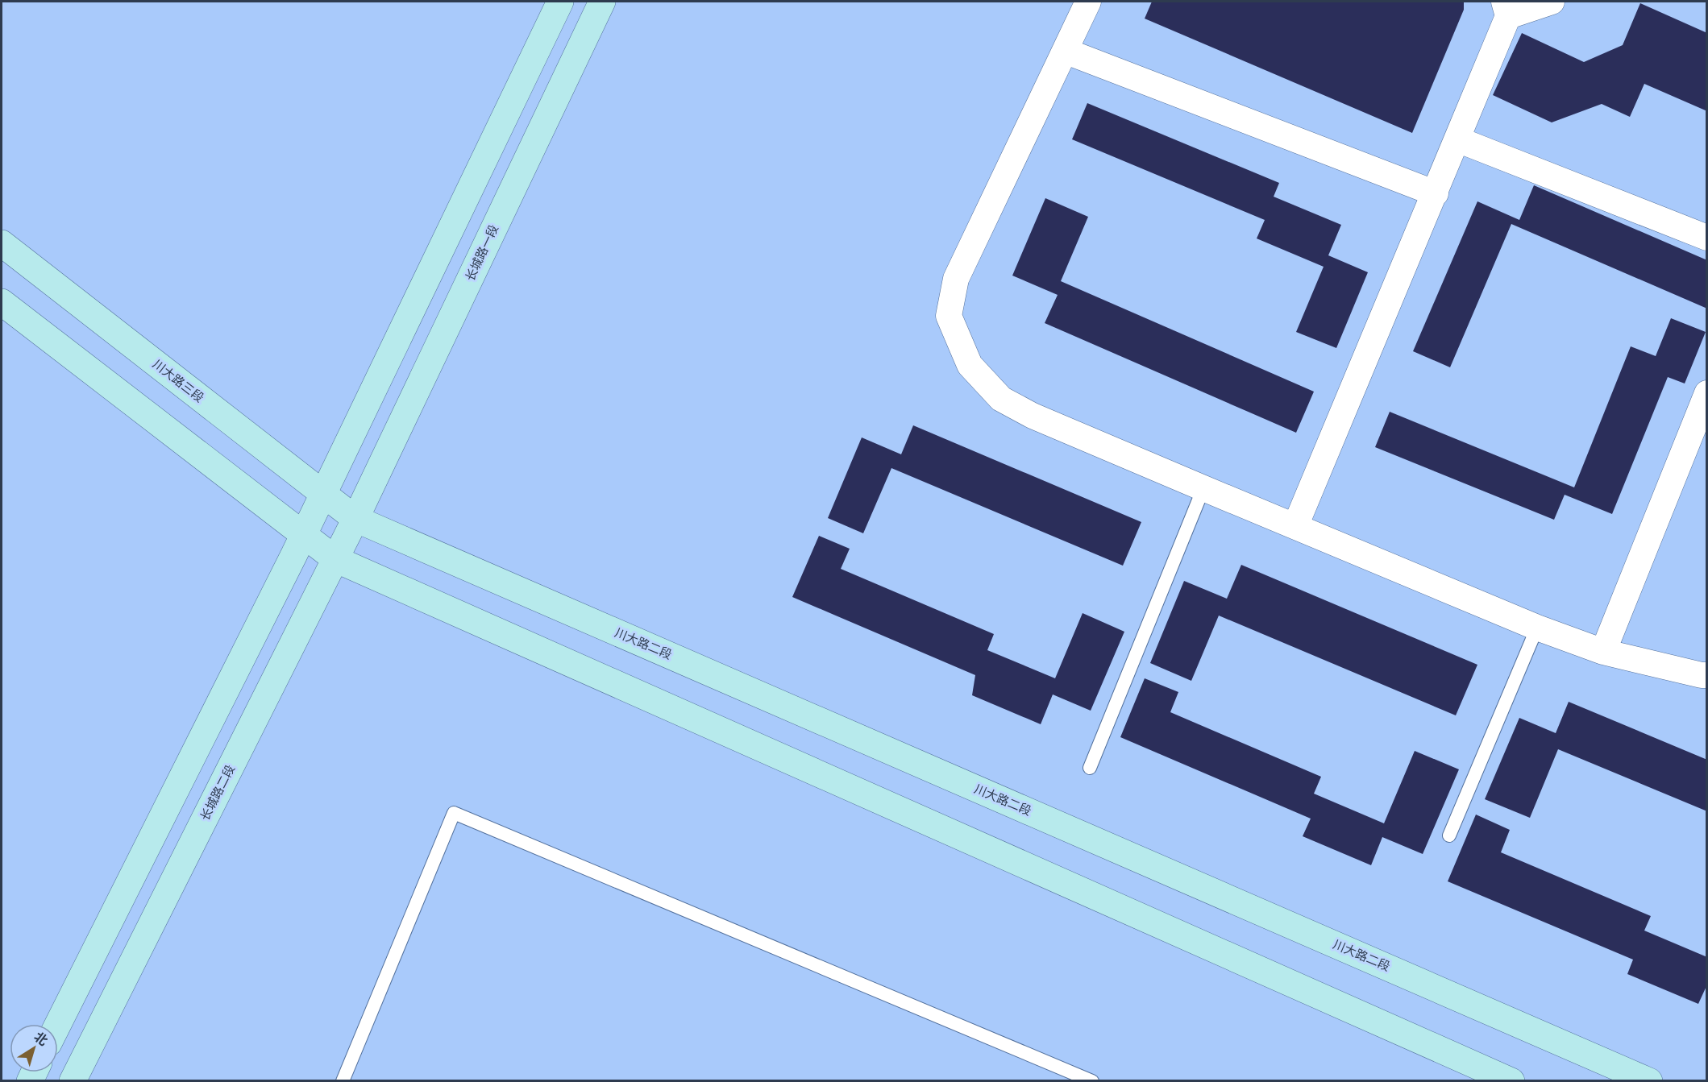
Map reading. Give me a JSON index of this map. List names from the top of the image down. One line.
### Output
{"streets":{"main road":["长城路一段","川大路三段","川大路二段","长城路二段"]},"crossings":[["长城路一段","川大路三段"],["长城路一段","川大路二段"],["长城路一段","长城路二段"],["川大路三段","川大路二段"],["川大路三段","长城路二段"],["川大路二段","长城路二段"]],"north":"top right"}
